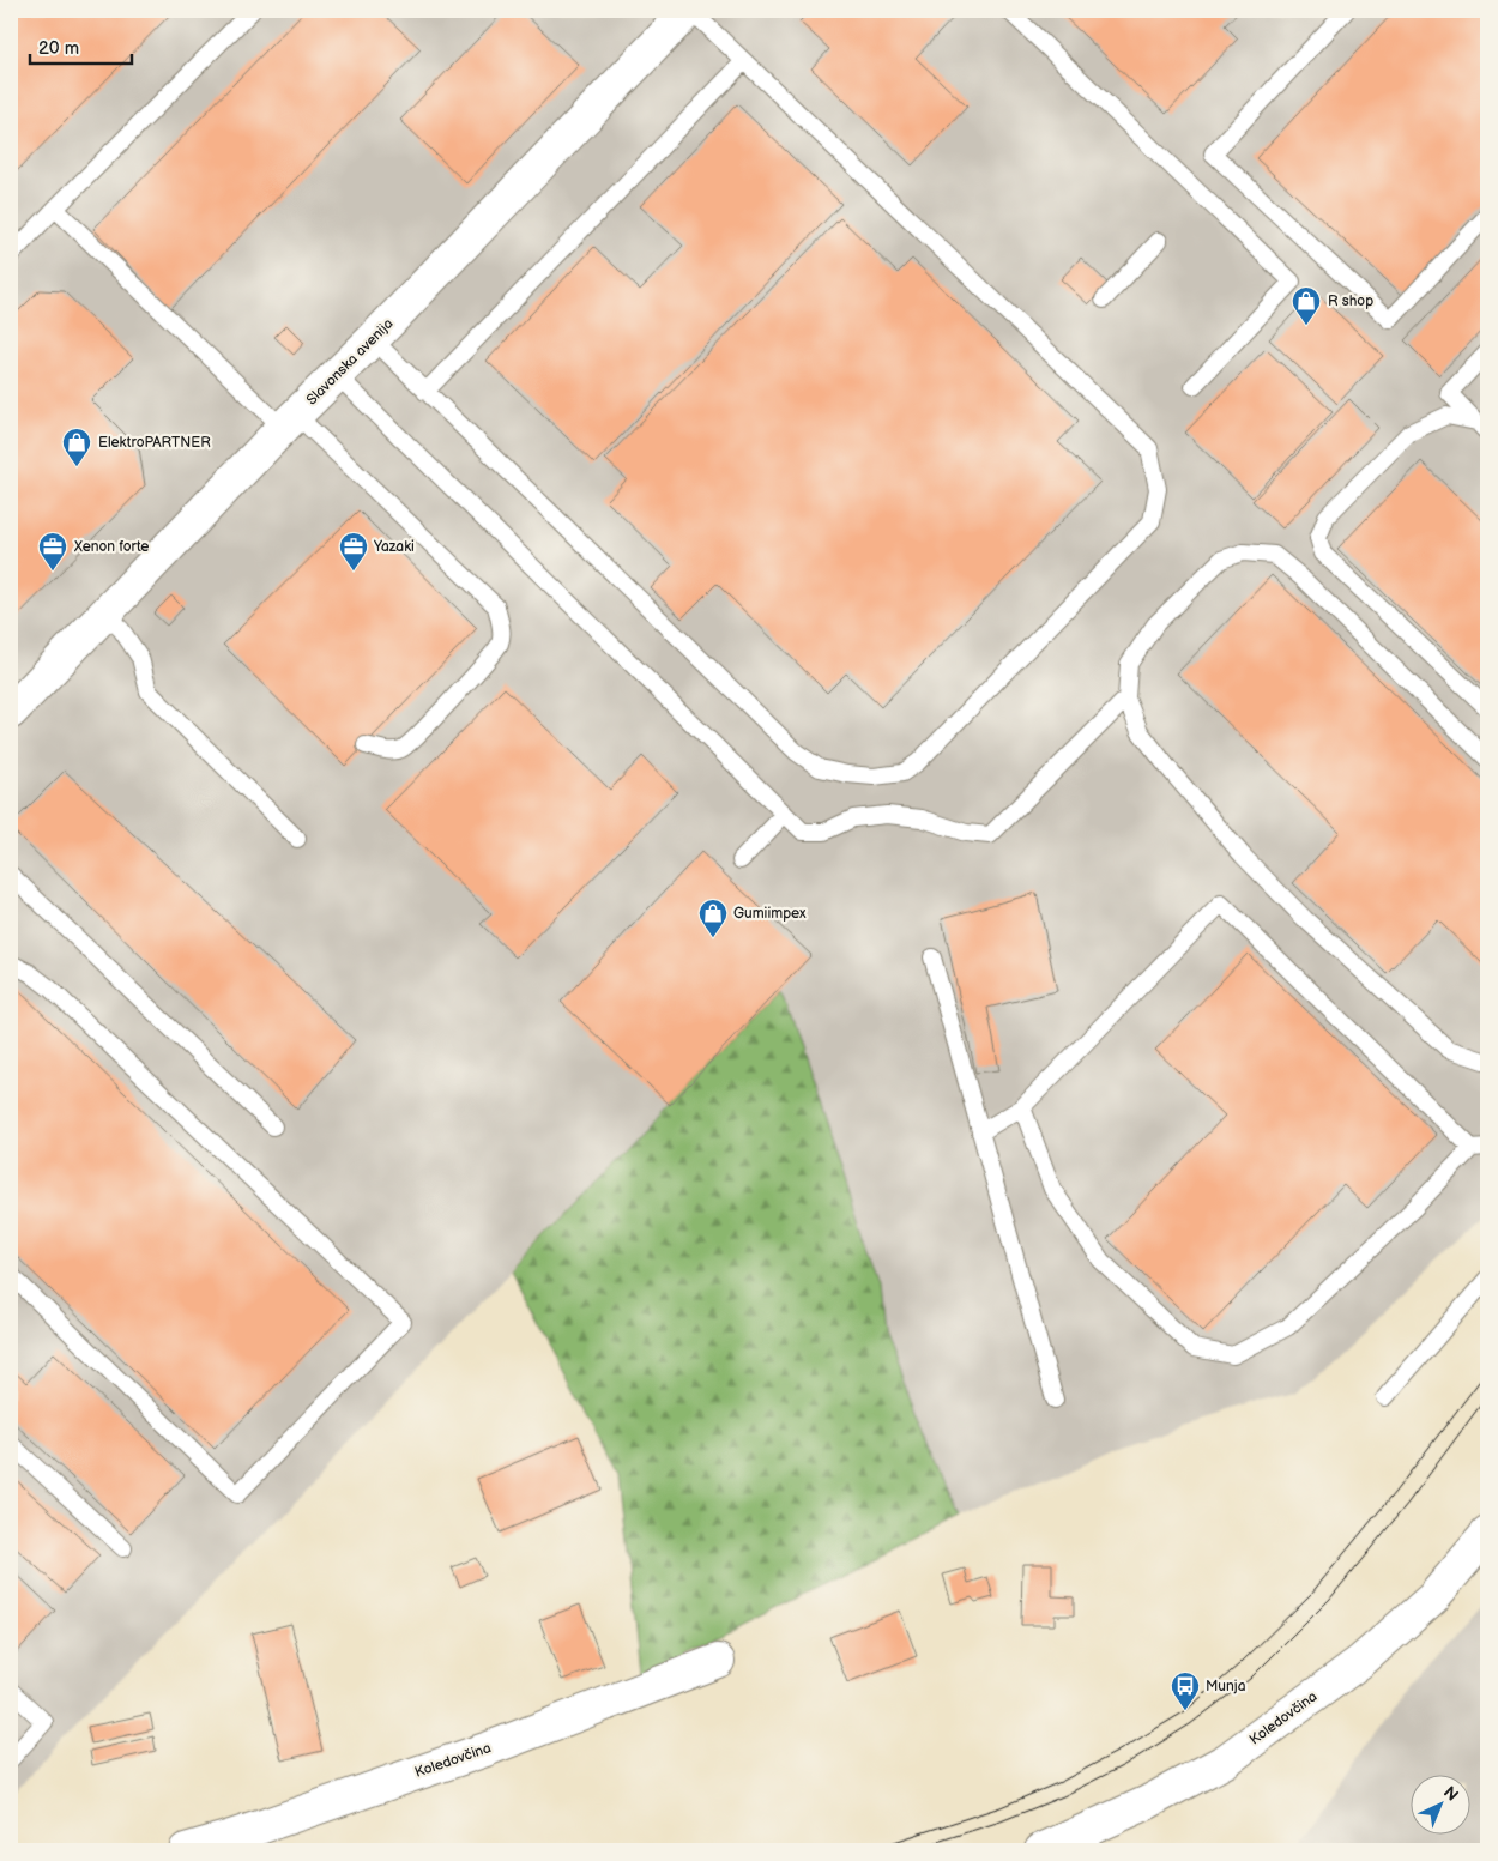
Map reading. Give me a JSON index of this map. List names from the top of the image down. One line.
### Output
{"streets":{"street":["Slavonska avenija","Koledovčina"]},"places":{"shop":["R shop","ElektroPARTNER","Gumiimpex"],"office":["Xenon forte","Yazaki"],"bus stop":["Munja"]},"scale_bar":"20 m","north":"top right"}
